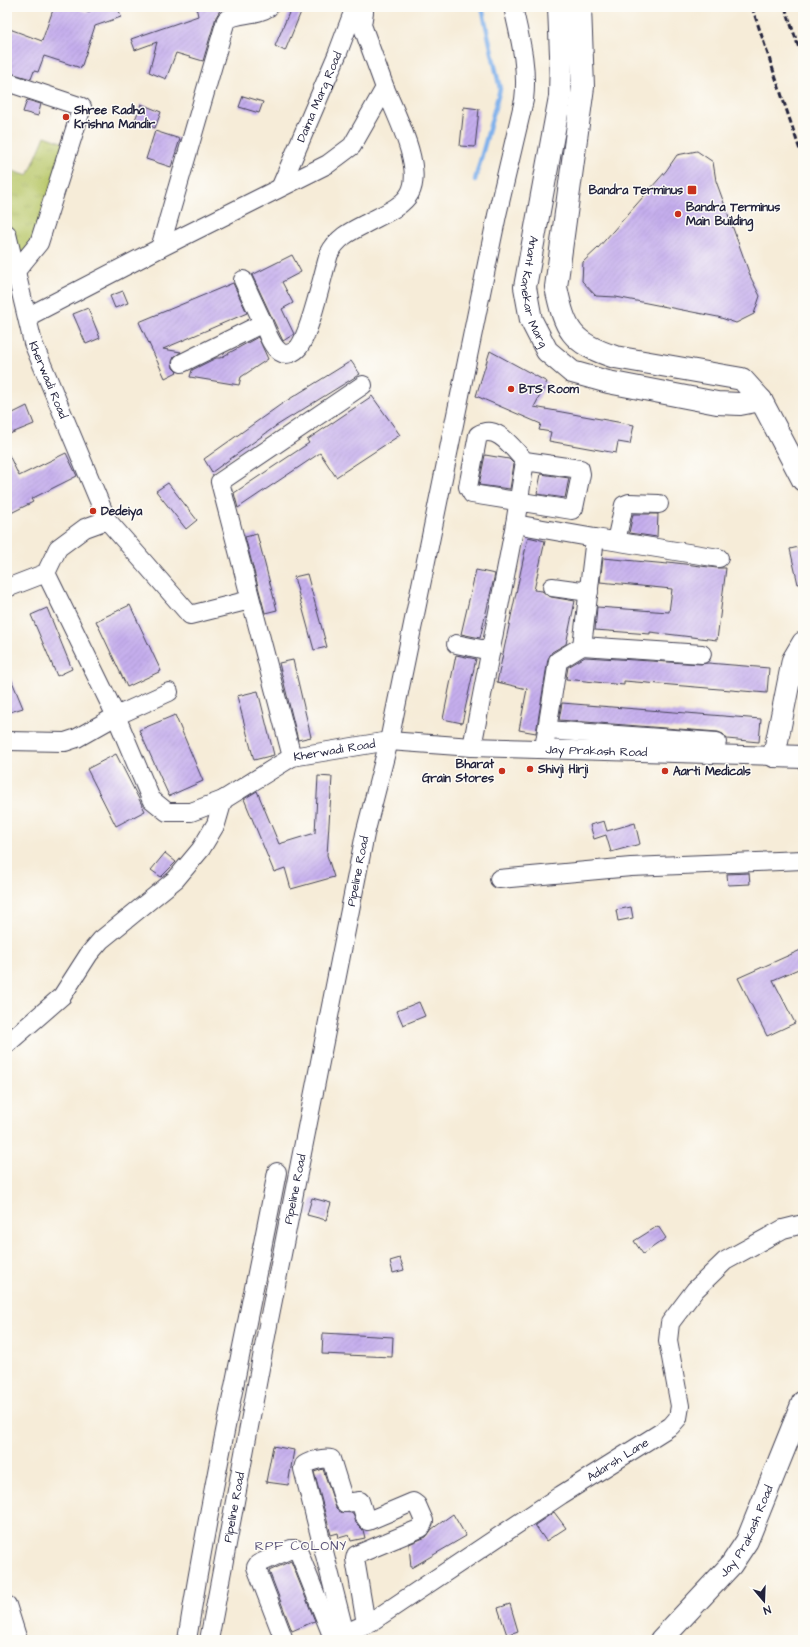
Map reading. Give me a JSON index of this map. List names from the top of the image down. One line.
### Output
{"streets":{"street":["Daima Marg Road","Anant Kanekar Marg","Kherwadi Road","Jay Prakash Road","Pipeline Road","Adarsh Lane"]},"crossings":[["Kherwadi Road","Jay Prakash Road"],["Kherwadi Road","Pipeline Road"],["Jay Prakash Road","Pipeline Road"]],"districts":["RPF COLONY"],"places":{"other":["Shree Radha Krishna Mandir","Bandra Terminus Main Building","BTS Room","Dedeiya","Shivji Hirji","Bharat Grain Stores","Aarti Medicals"],"transit":["Bandra Terminus"]},"north":"bottom"}
